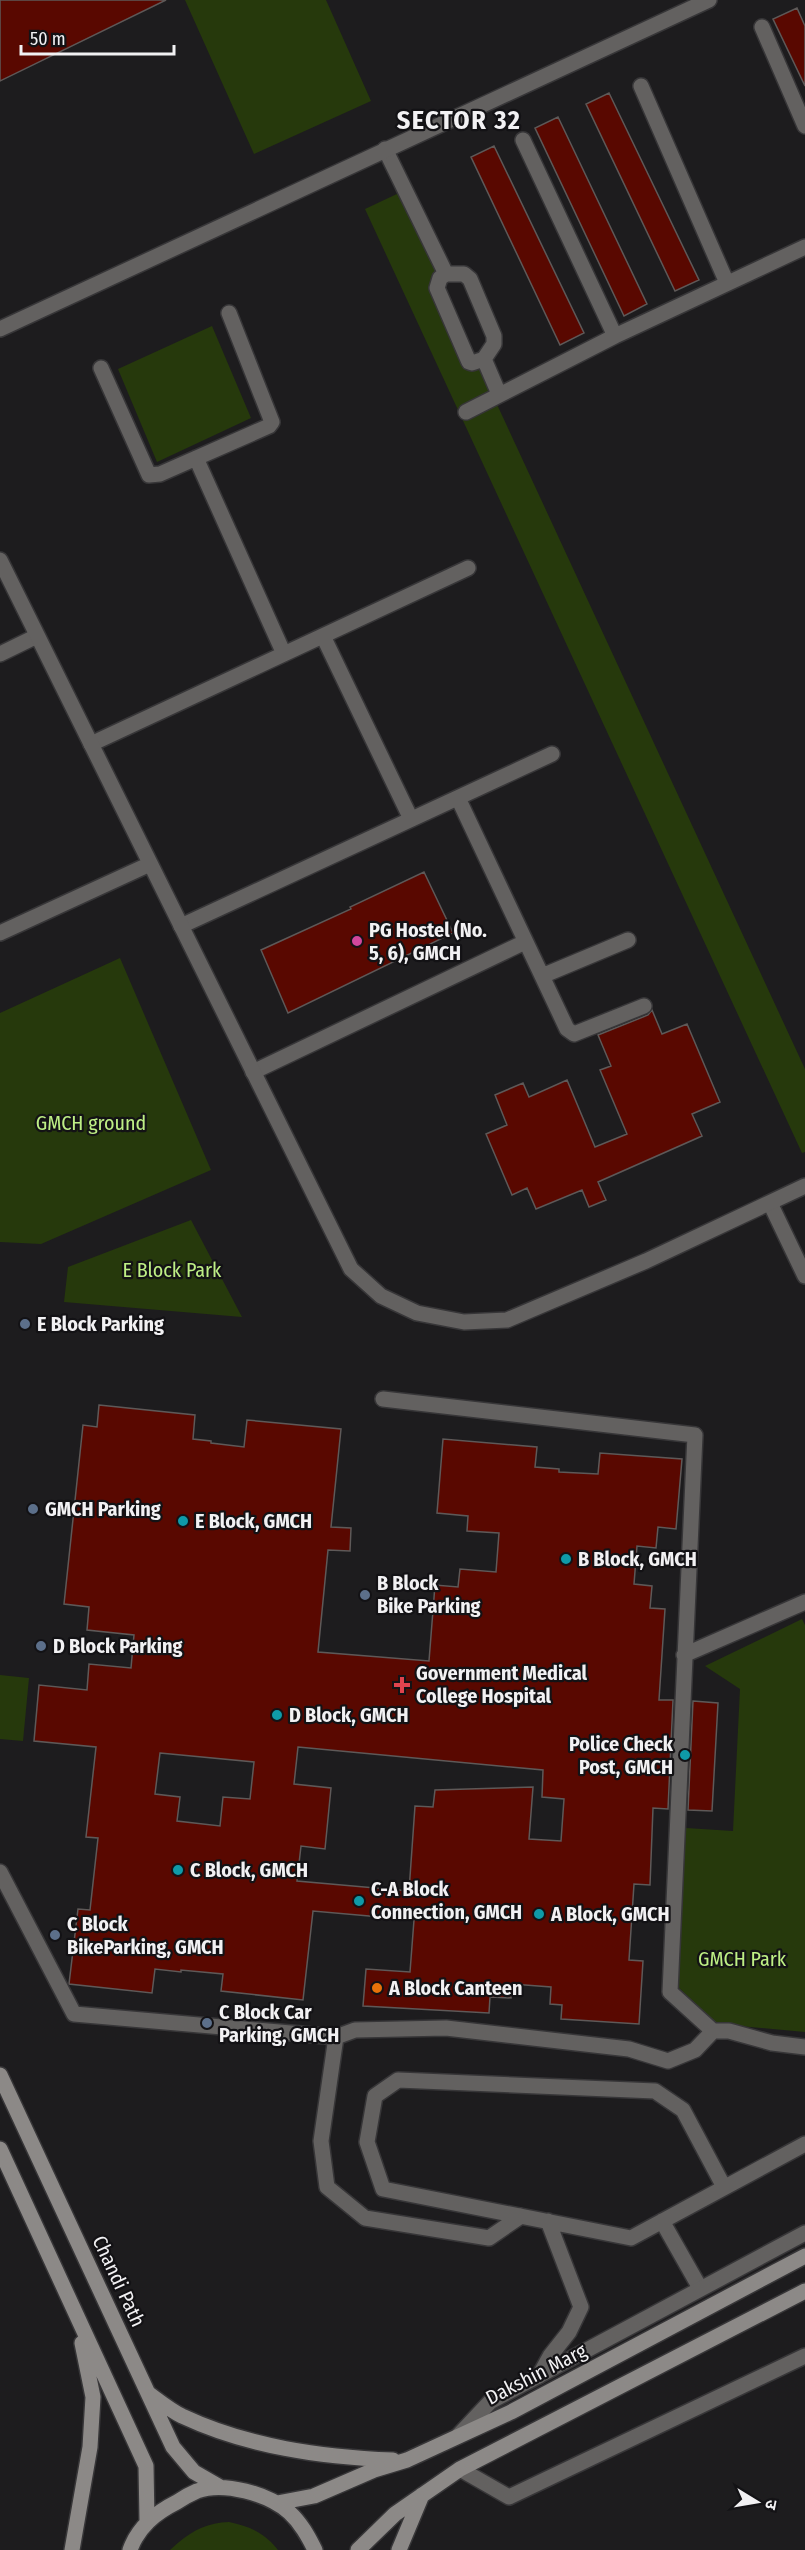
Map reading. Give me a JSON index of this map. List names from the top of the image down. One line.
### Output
{"streets":{"main road":["Chandi Path","Dakshin Marg"]},"districts":["SECTOR 32"],"parks":["GMCH ground","E Block Park","GMCH Park"],"places":{"other":["PG Hostel (No. 5, 6), GMCH","E Block Parking","GMCH Parking","E Block, GMCH","B Block, GMCH","B Block Bike Parking","D Block Parking","D Block, GMCH","Police Check Post, GMCH","C Block, GMCH","C-A Block Connection, GMCH","A Block, GMCH","C Block BikeParking, GMCH","A Block Canteen","C Block Car Parking, GMCH"],"health":["Government Medical College Hospital"]},"scale_bar":"50 m","north":"right"}
